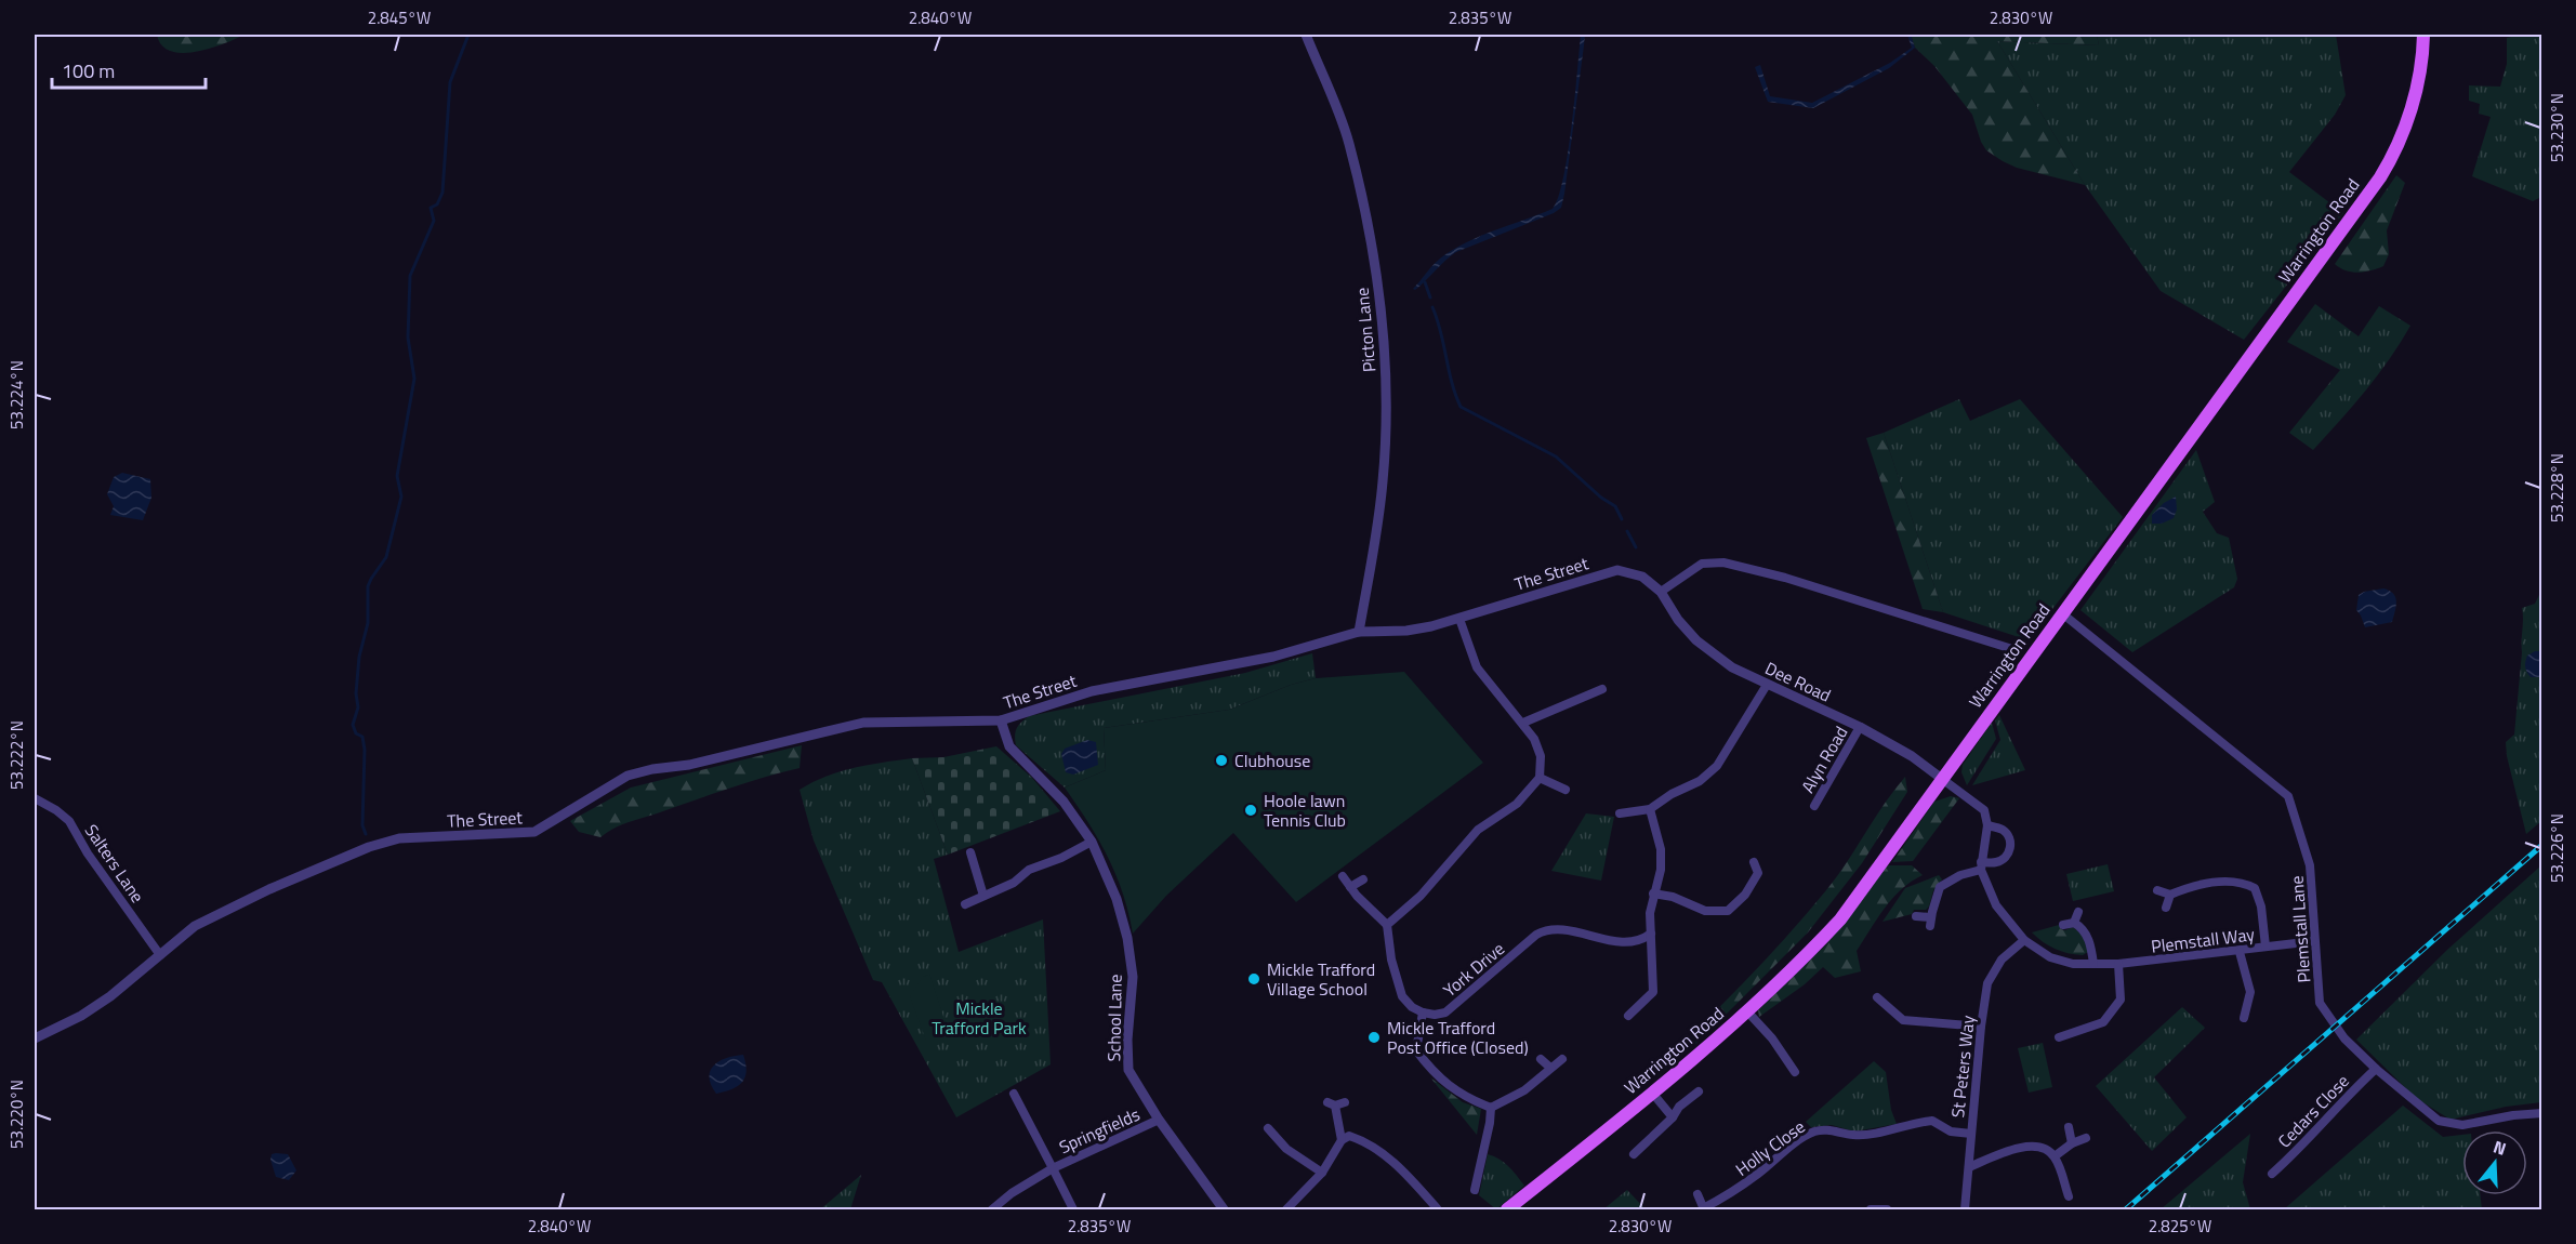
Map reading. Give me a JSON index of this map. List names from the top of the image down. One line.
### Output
{"streets":{"main road":["Warrington Road"],"street":["Picton Lane","The Street","Dee Road","Alyn Road","Salters Lane","Plemstall Lane","Plemstall Way","York Drive","School Lane","St Peters Way","Cedars Close","Springfields","Holly Close"]},"crossings":[["Warrington Road","Dee Road"],["Warrington Road","Plemstall Lane"],["Picton Lane","The Street"],["The Street","Dee Road"],["The Street","Salters Lane"],["The Street","School Lane"],["Dee Road","Alyn Road"],["Plemstall Lane","Plemstall Way"],["Plemstall Lane","Cedars Close"],["Plemstall Way","St Peters Way"],["School Lane","Springfields"],["St Peters Way","Holly Close"]],"parks":["Mickle Trafford Park"],"places":["Clubhouse","Hoole lawn Tennis Club","Mickle Trafford Village School","Mickle Trafford Post Office (Closed)"],"scale_bar":"100 m","north":"top","coordinates":["2.845°W","2.840°W","2.835°W","2.830°W","53.230°N","53.224°N","53.228°N","53.222°N","53.226°N","53.220°N","2.825°W"]}
